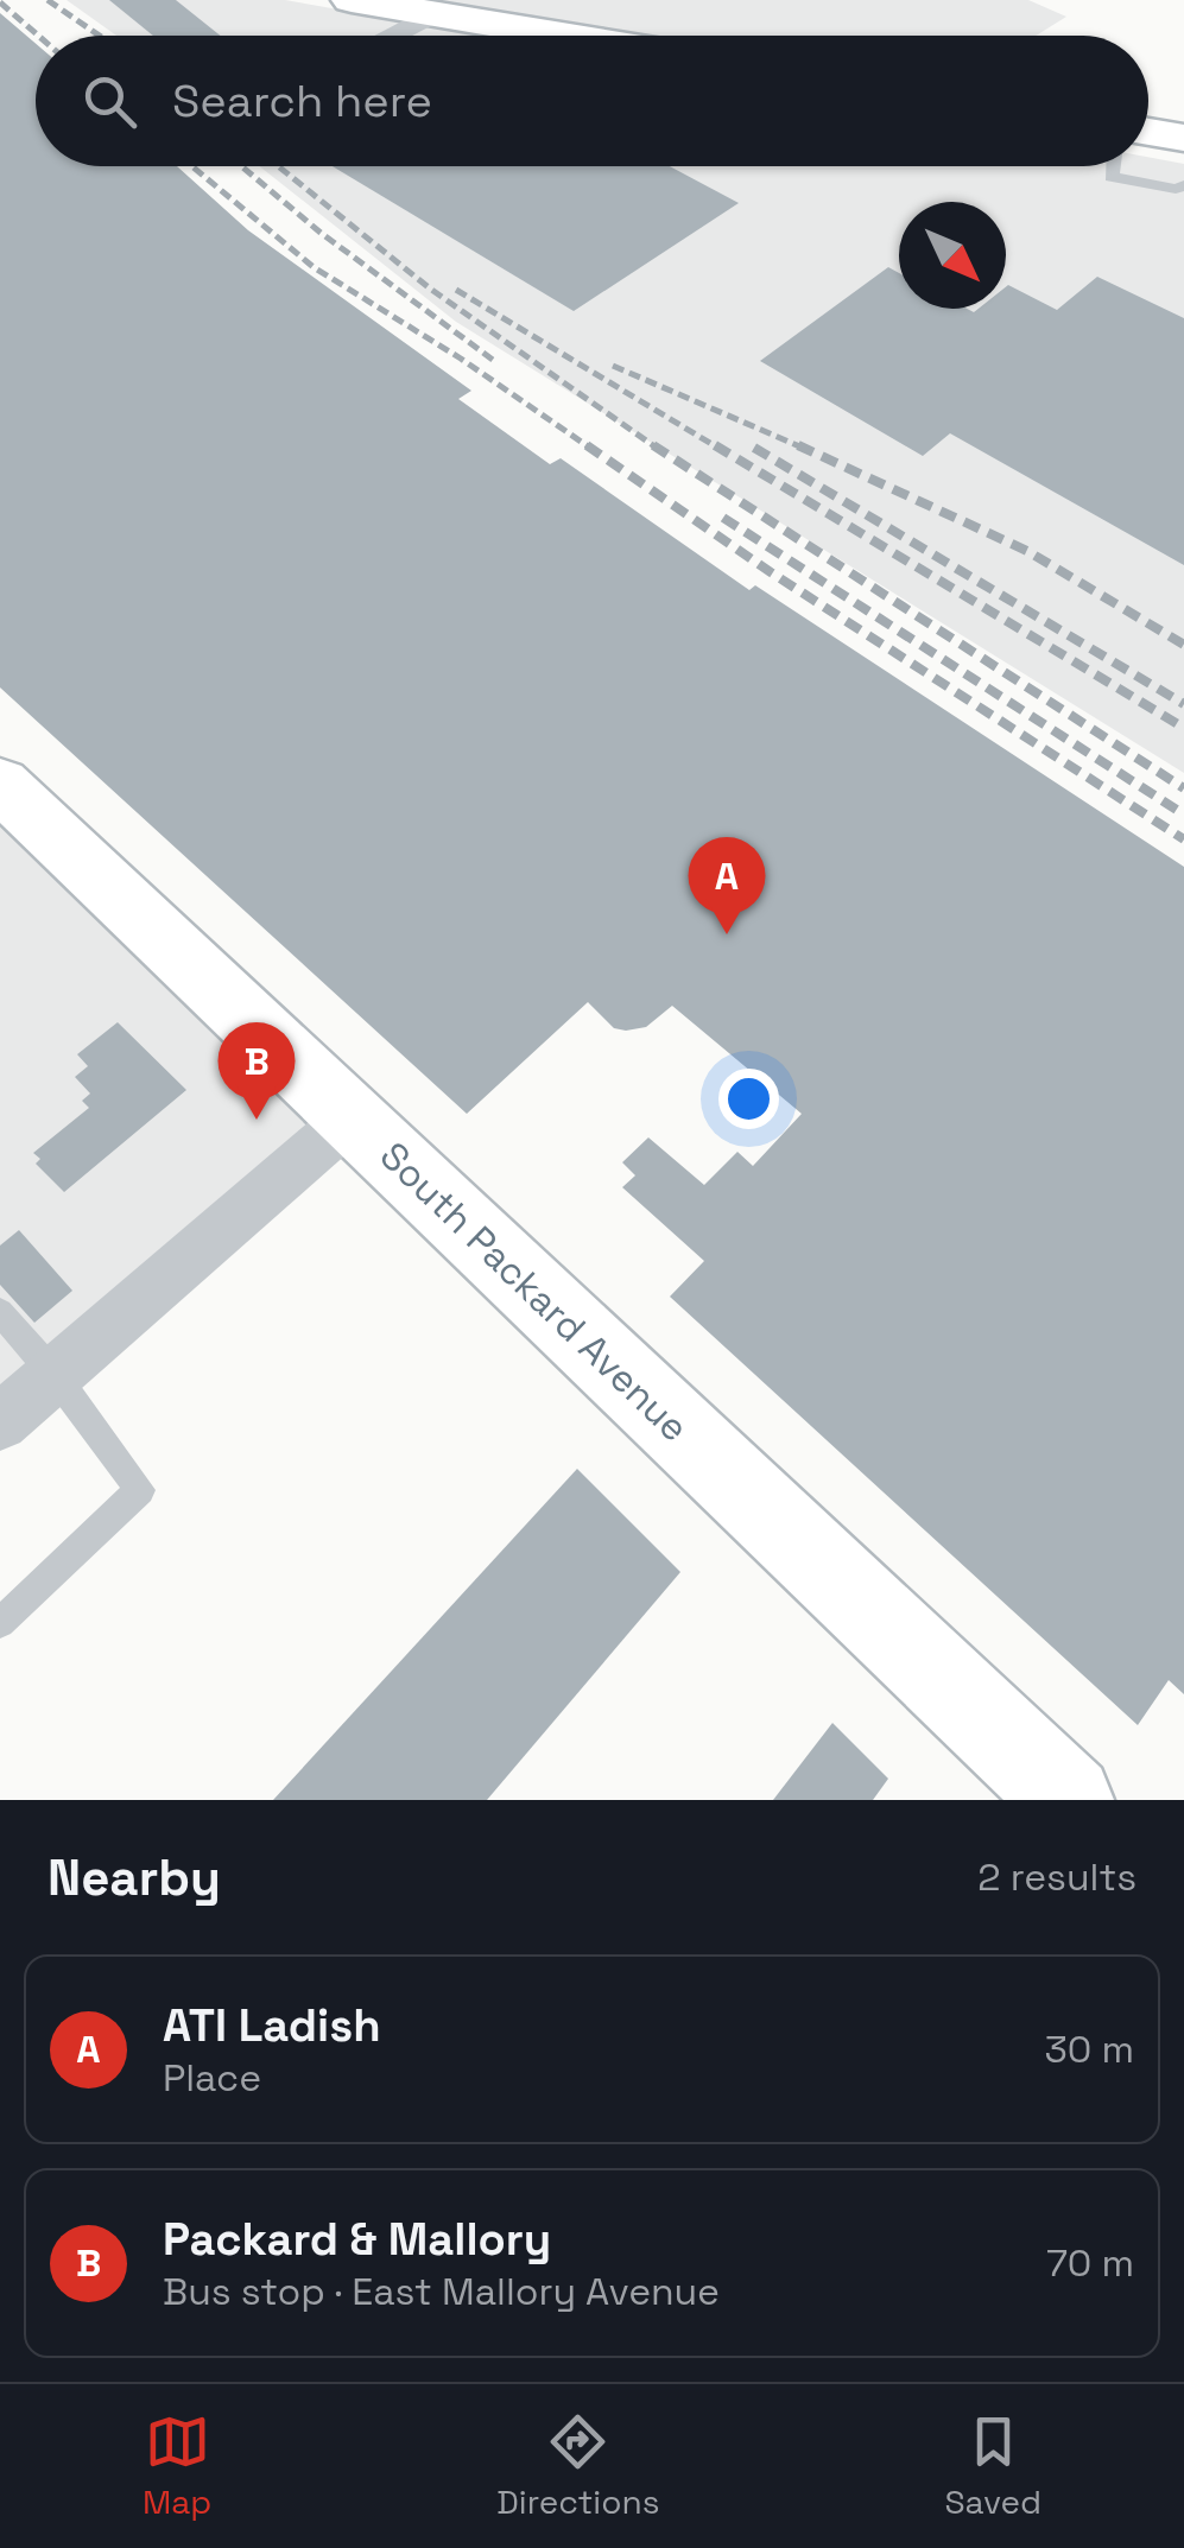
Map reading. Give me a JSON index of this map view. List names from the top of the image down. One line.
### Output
{"streets":{"street":["South Packard Avenue"]},"north":"bottom right","page":{"search":"Search here","pins":["A","B"],"heading":["Nearby","2 results"],"list":[{"mark":"A","name":"ATI Ladish","note":"Place","value":"30 m"},{"mark":"B","name":"Packard & Mallory","note":"Bus stop · East Mallory Avenue","value":"70 m"}],"nav":["Map","Directions","Saved"]}}
